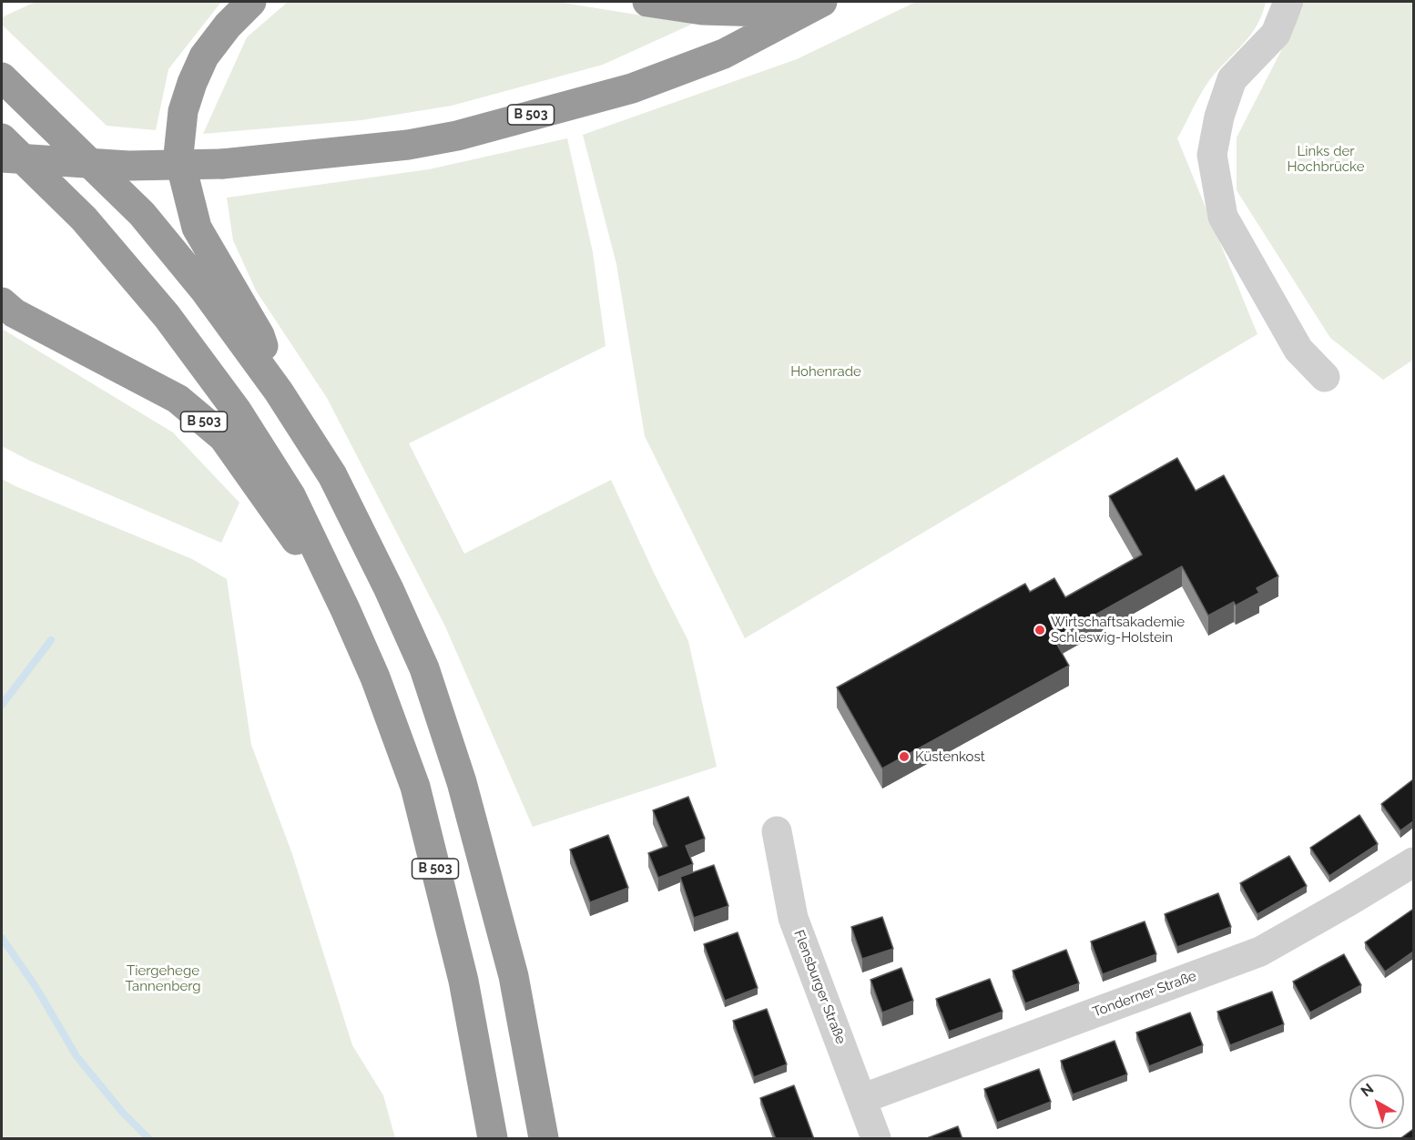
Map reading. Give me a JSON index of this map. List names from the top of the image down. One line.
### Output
{"streets":{"highway":["B 503"],"street":["Flensburger Straße","Tonderner Straße"]},"crossings":[["Flensburger Straße","Tonderner Straße"]],"parks":["Links der Hochbrücke","Hohenrade","Tiergehege Tannenberg"],"places":["Wirtschaftsakademie Schleswig-Holstein","Küstenkost"],"north":"top left"}
